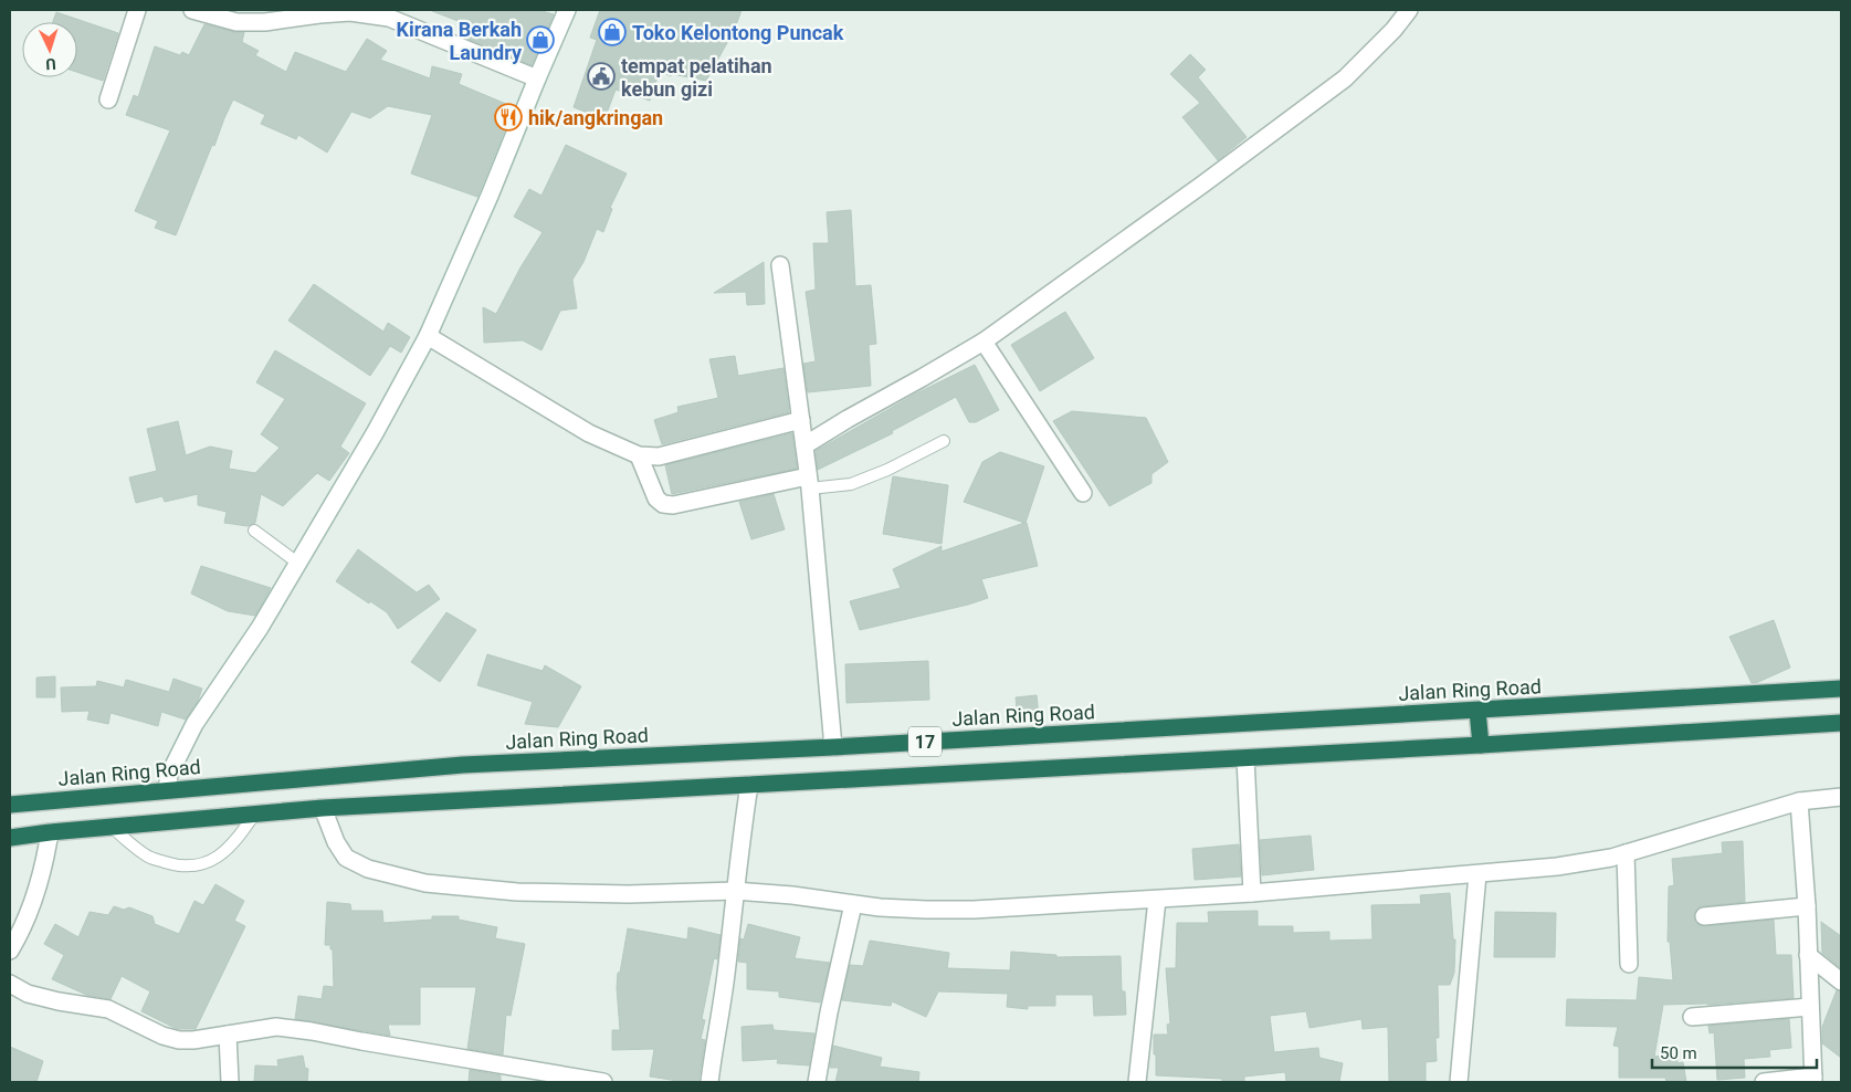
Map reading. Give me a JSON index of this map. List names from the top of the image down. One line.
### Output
{"streets":{"highway":["Jalan Ring Road","17"]},"places":{"shop":["Toko Kelontong Puncak","Kirana Berkah Laundry"],"public building":["tempat pelatihan kebun gizi"],"restaurant":["hik/angkringan"]},"scale_bar":"50 m","north":"bottom"}
